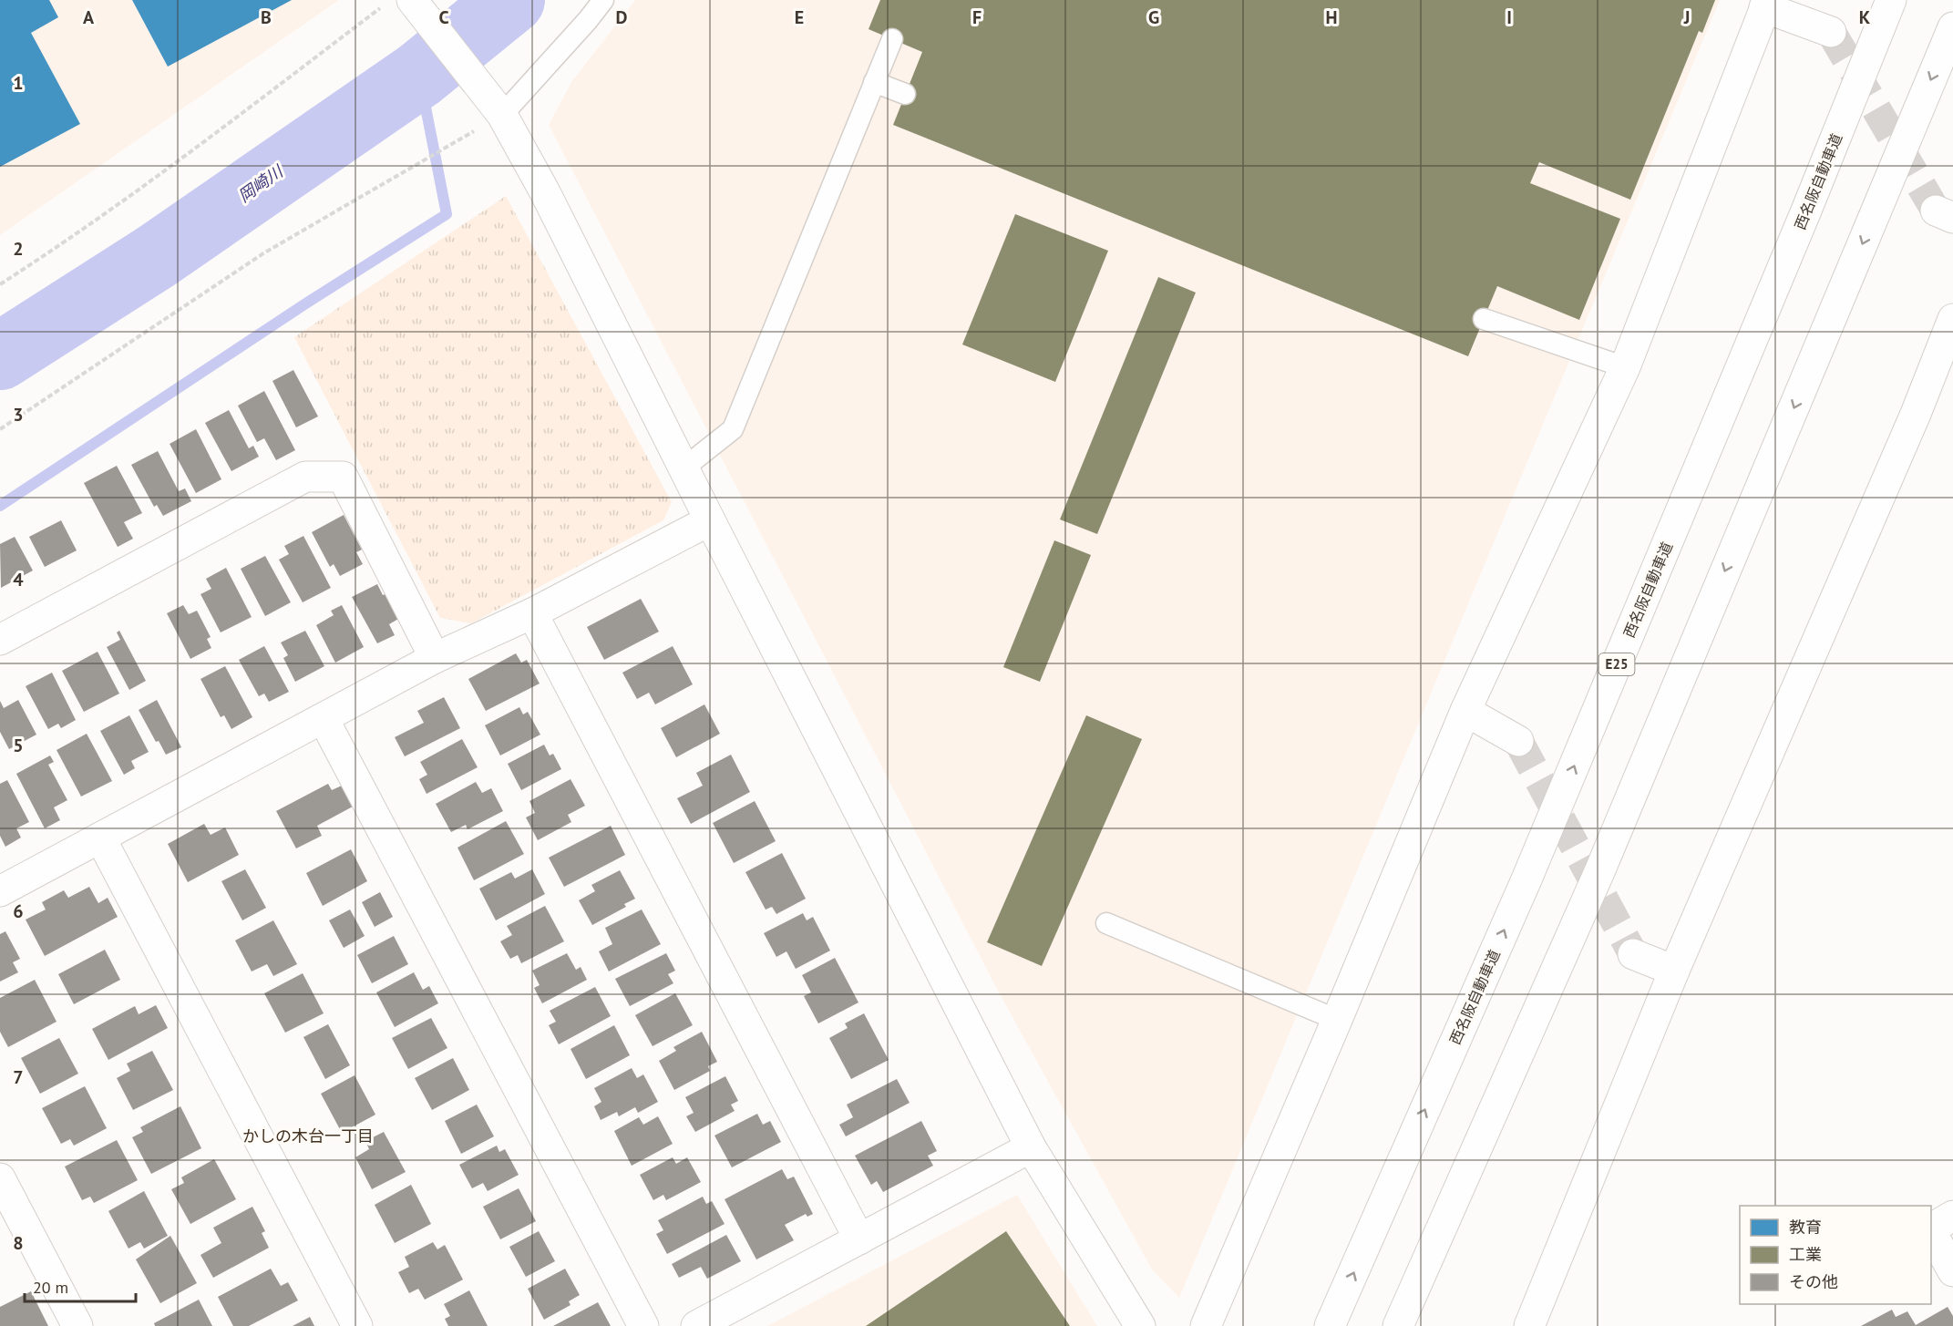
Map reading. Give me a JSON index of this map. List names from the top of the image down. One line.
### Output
{"streets":{"main road":["西名阪自動車道","E25"]},"districts":["かしの木台一丁目"],"water":["岡崎川"],"legend":["教育","工業","その他"],"scale_bar":"20 m","grid":{"columns":["A","B","C","D","E","F","G","H","I","J","K"],"rows":["1","2","3","4","5","6","7","8"]}}
